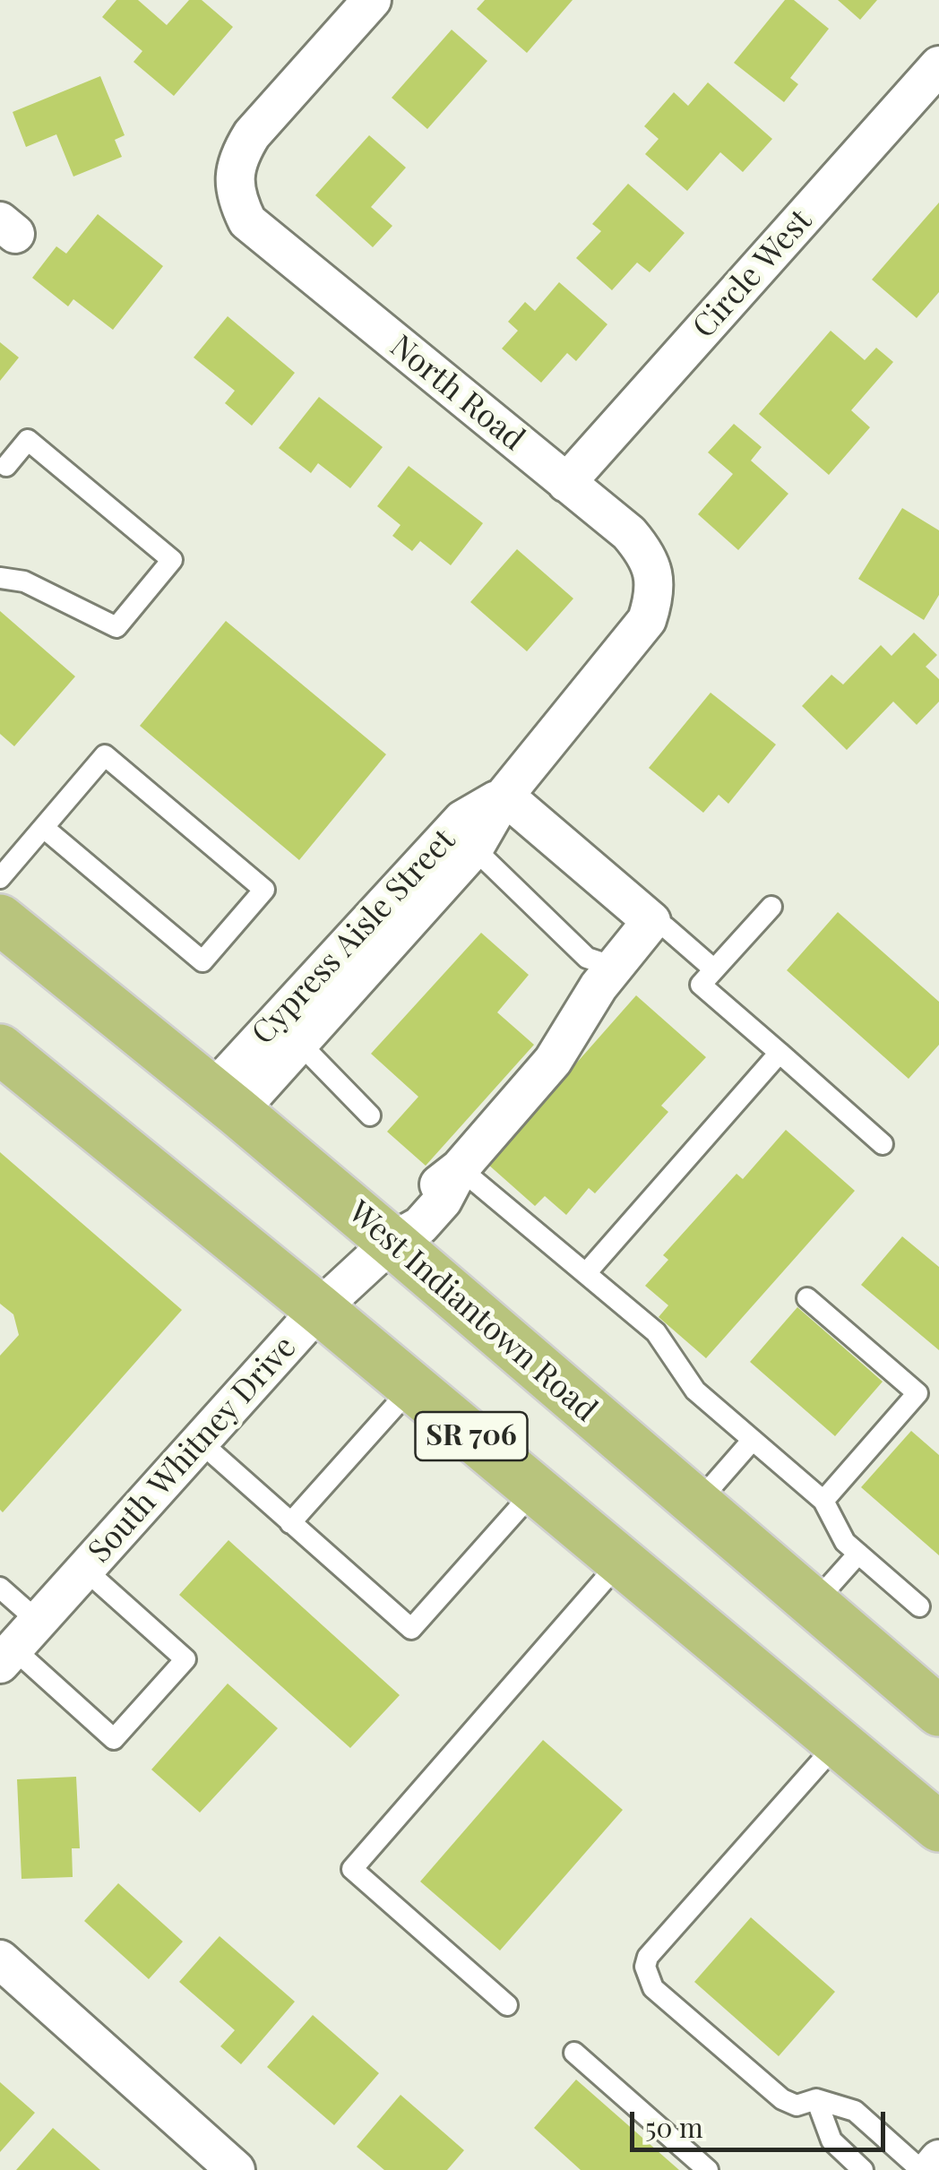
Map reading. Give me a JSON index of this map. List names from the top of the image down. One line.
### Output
{"streets":{"main road":["West Indiantown Road","SR 706"],"street":["Circle West","North Road","Cypress Aisle Street","South Whitney Drive"]},"crossings":[["Circle West","North Road"],["North Road","Cypress Aisle Street"],["Cypress Aisle Street","West Indiantown Road"],["West Indiantown Road","South Whitney Drive"],["SR 706","South Whitney Drive"]],"scale_bar":"50 m"}
